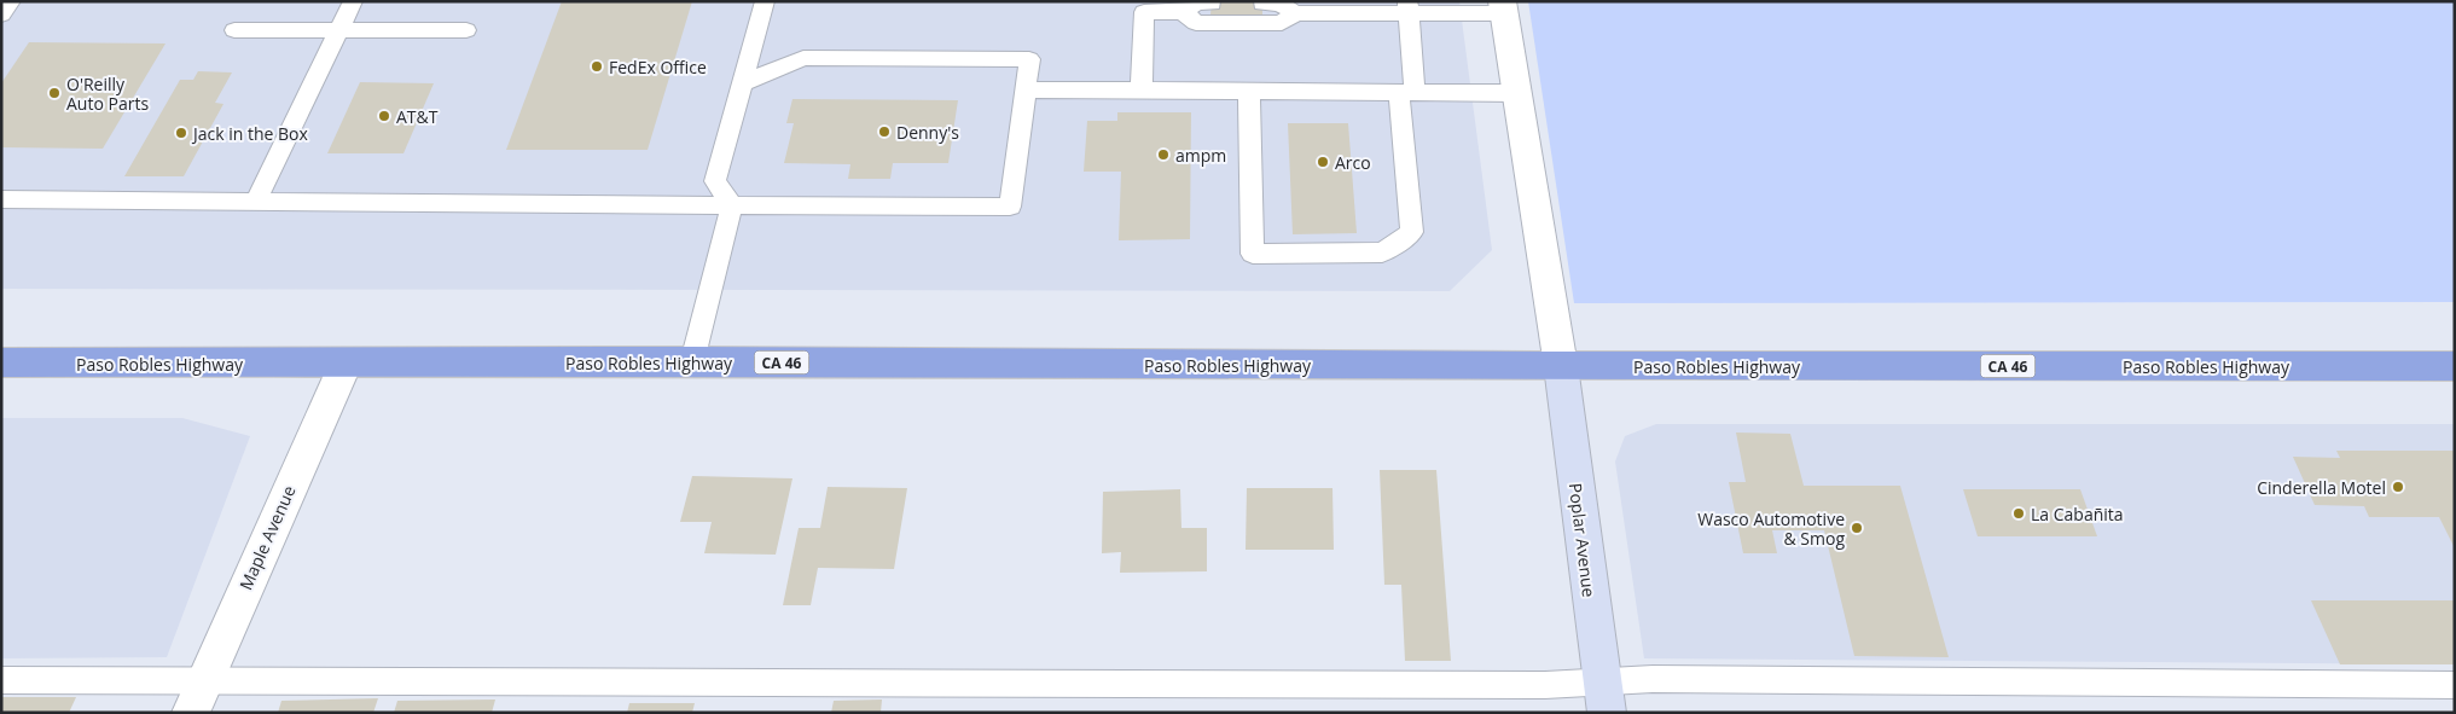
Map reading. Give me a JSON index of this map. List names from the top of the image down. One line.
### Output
{"streets":{"highway":["Paso Robles Highway","CA 46"],"main road":["Poplar Avenue"],"street":["Maple Avenue"]},"crossings":[["Paso Robles Highway","Maple Avenue"],["Paso Robles Highway","Poplar Avenue"]],"places":["FedEx Office","O'Reilly Auto Parts","AT&T","Denny's","Jack in the Box","ampm","Arco","Cinderella Motel","La Cabañita","Wasco Automotive & Smog"]}
